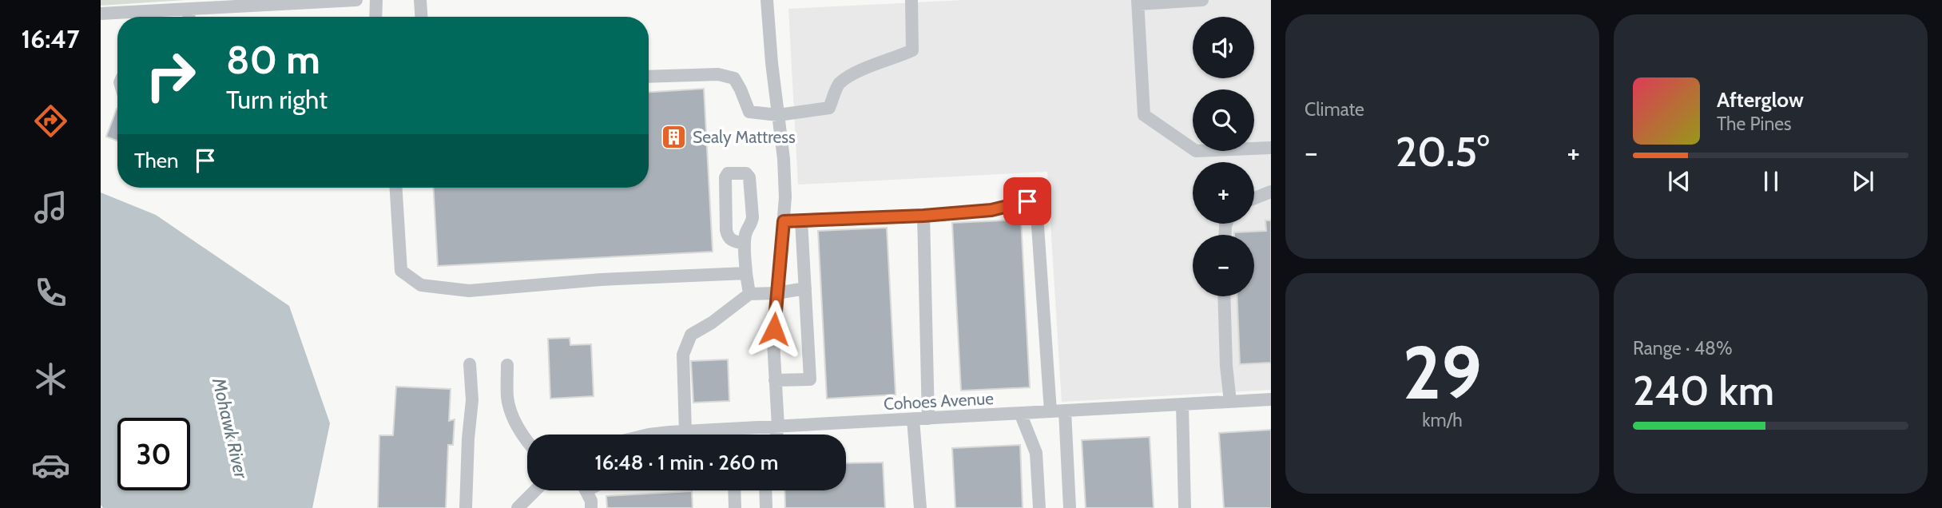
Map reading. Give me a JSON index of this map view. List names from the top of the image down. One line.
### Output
{"streets":{"street":["Cohoes Avenue"]},"water":["Mohawk River"],"places":{"building":["Sealy Mattress"]},"page":{"tabs":"16:47","tile":["Climate",["29","km/h"],["Range · 48%","240 km"]],"map_buttons":["+","−"],"turn":["80 m","Turn right"],"song":["Afterglow","The Pines"],"heat":["−","20.5°","+"],"then":"Then","limit":"30","trip":"16:48 · 1 min · 260 m"}}
